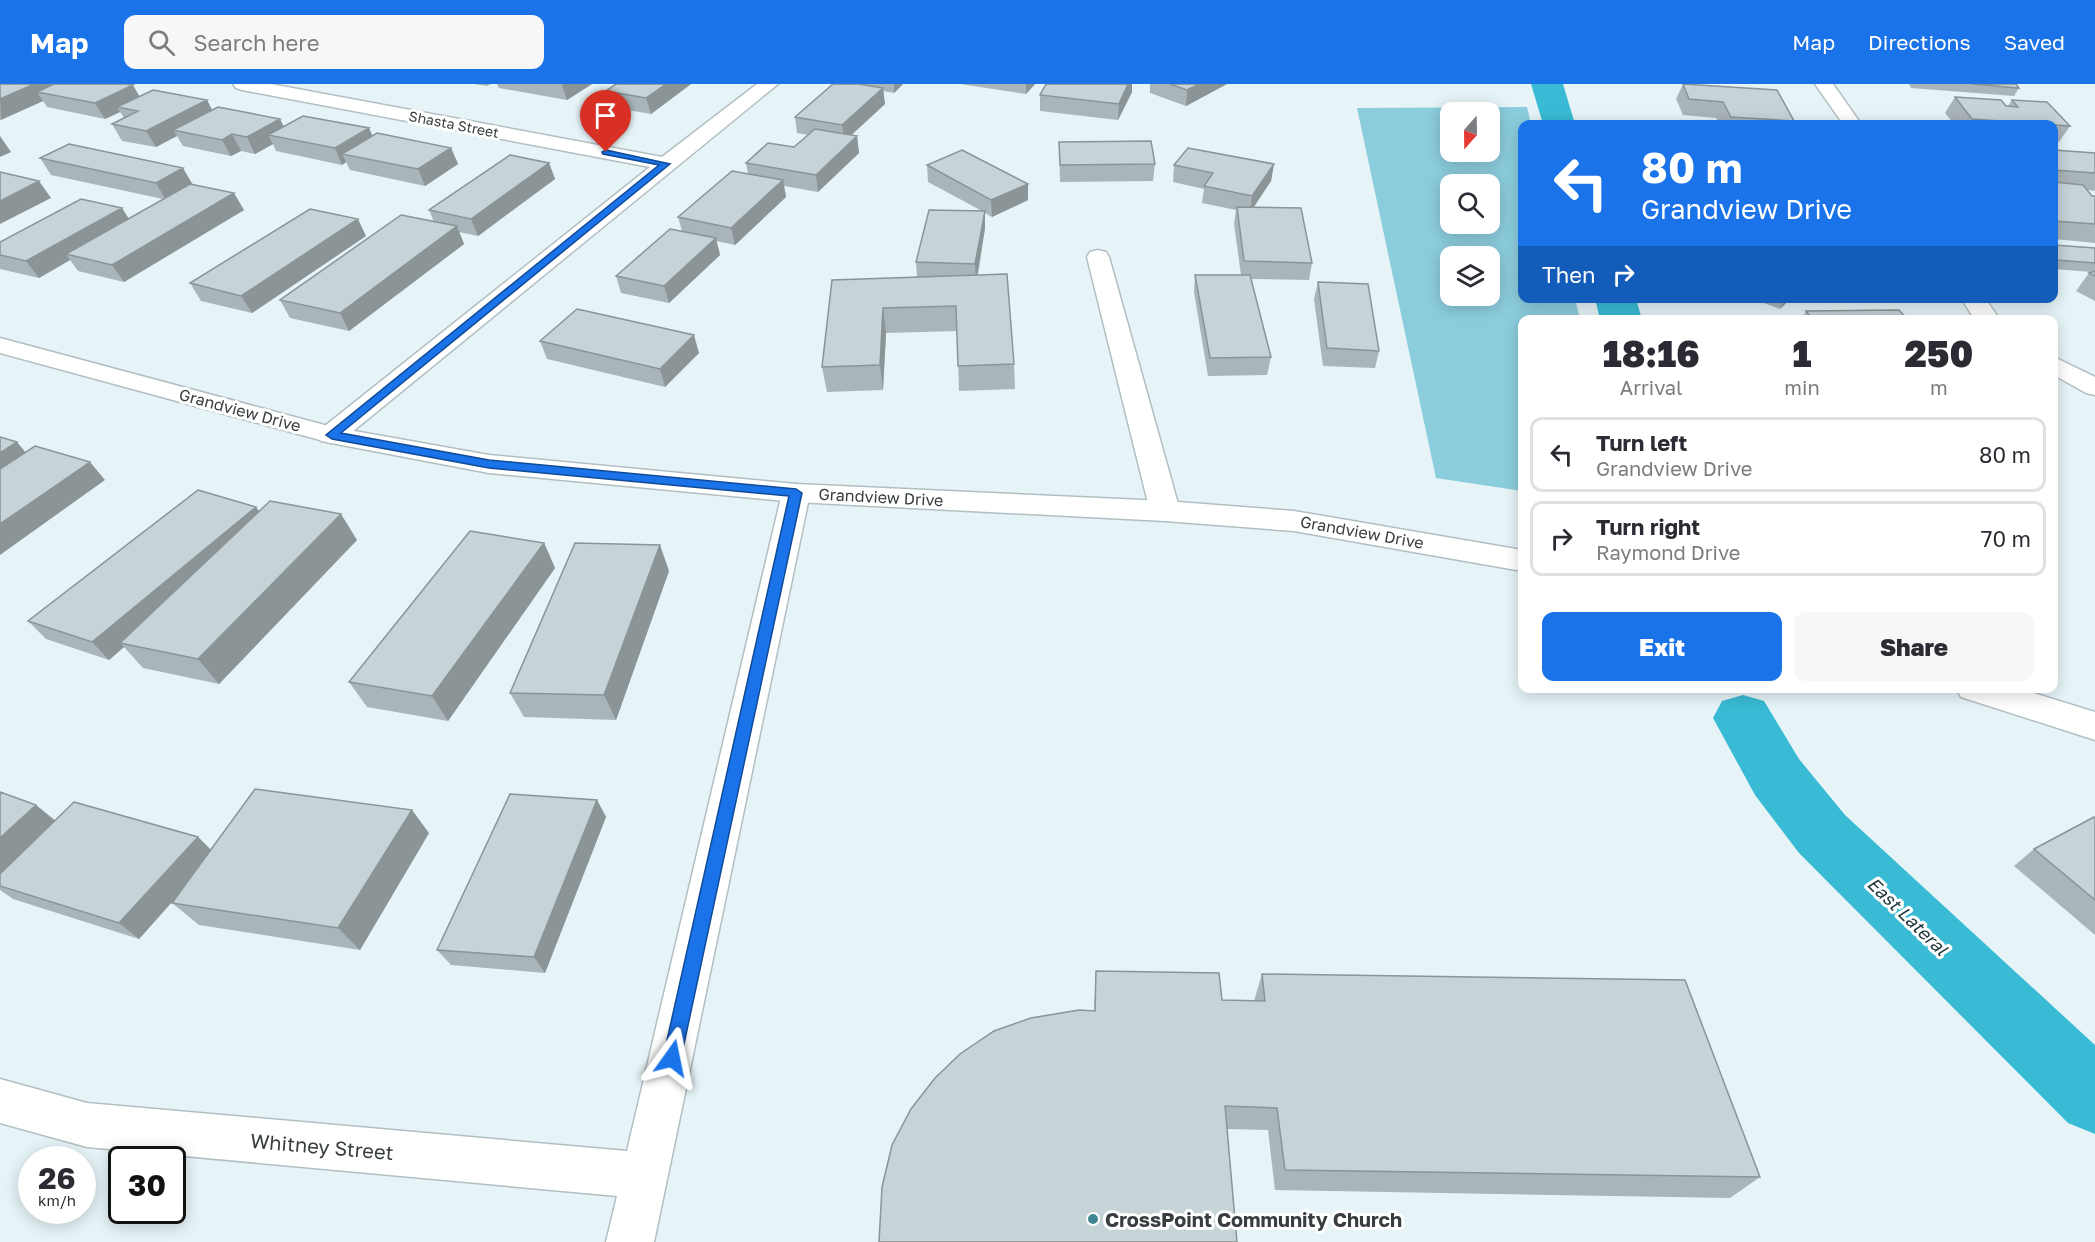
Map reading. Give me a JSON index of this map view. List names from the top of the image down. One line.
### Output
{"streets":{"street":["Shasta Street","Grandview Drive","Whitney Street"]},"water":["East Lateral"],"places":["CrossPoint Community Church"],"north":"bottom","page":{"header":"Map","search":"Search here","nav":["Map","Directions","Saved"],"turn":["80 m","Grandview Drive"],"then":"Then","eta":["18:16","Arrival","1","min","250","m"],"list":[{"name":"Turn left","note":"Grandview Drive","value":"80 m"},{"name":"Turn right","note":"Raymond Drive","value":"70 m"}],"buttons":["Exit","Share"],"speed":"26 km/h","limit":"30"}}
